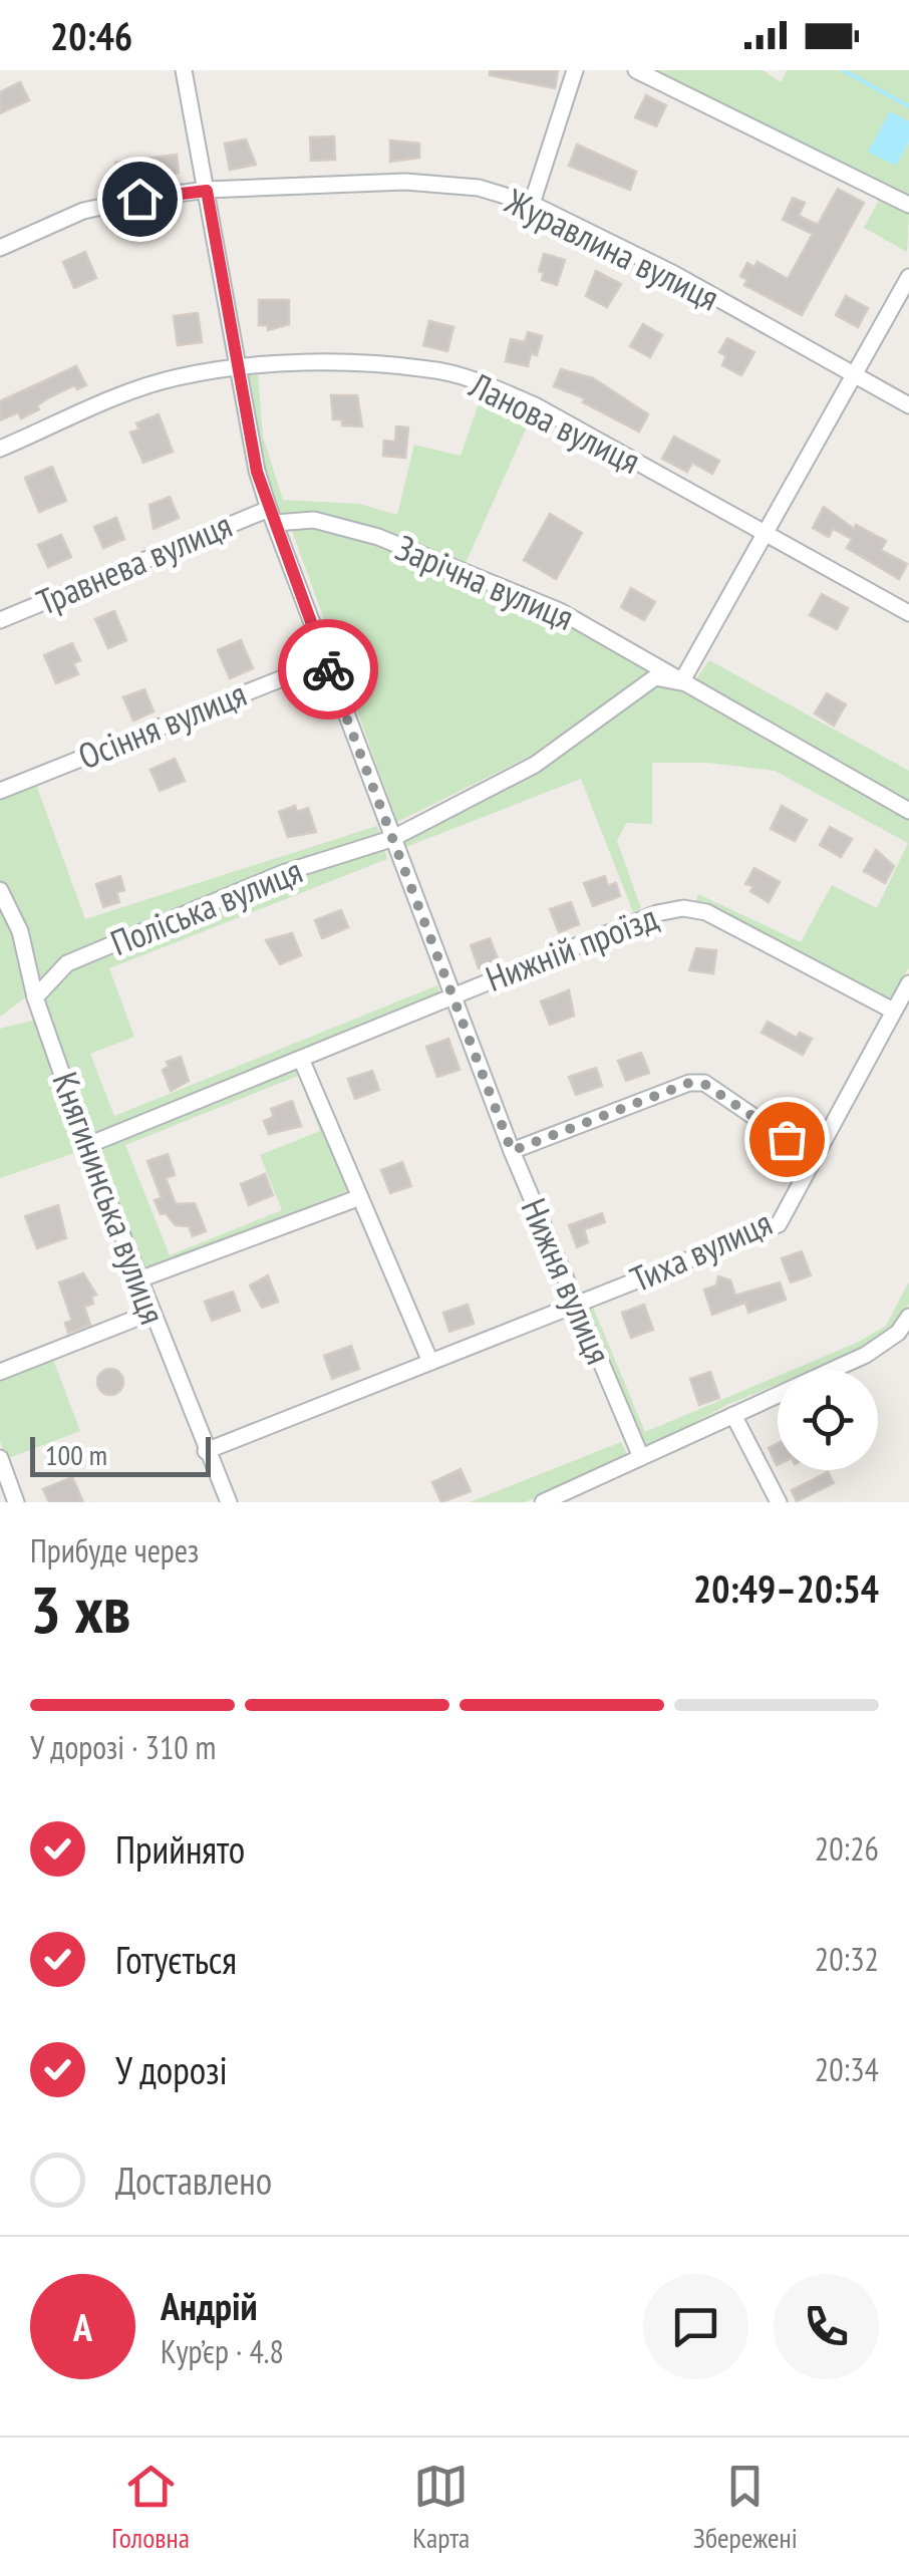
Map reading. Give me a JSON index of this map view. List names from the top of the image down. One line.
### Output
{"streets":{"street":["Журавлина вулиця","Ланова вулиця","Травнева вулиця","Зарічна вулиця","Осіння вулиця","Поліська вулиця","Нижній проїзд","Княгининська вулиця","Тиха вулиця","Нижня вулиця"]},"crossings":[["Журавлина вулиця","Нижня вулиця"],["Ланова вулиця","Нижня вулиця"],["Травнева вулиця","Зарічна вулиця"],["Травнева вулиця","Нижня вулиця"],["Зарічна вулиця","Нижня вулиця"],["Осіння вулиця","Нижня вулиця"],["Поліська вулиця","Княгининська вулиця"],["Поліська вулиця","Нижня вулиця"],["Нижній проїзд","Княгининська вулиця"],["Нижній проїзд","Тиха вулиця"],["Нижній проїзд","Нижня вулиця"],["Княгининська вулиця","Тиха вулиця"],["Тиха вулиця","Нижня вулиця"]],"scale_bar":"100 m","page":{"status":"20:46","scale":"100 m","heading":["3 хв","Прибуде через","20:49–20:54"],"panel":["Андрій","Кур’єр · 4.8"],"bar":"У дорозі · 310 m","list":[["Прийнято","20:26"],["Готується","20:32"],["У дорозі","20:34"],"Доставлено"],"round":"А","tabs":["Головна","Карта","Збережені"]}}
